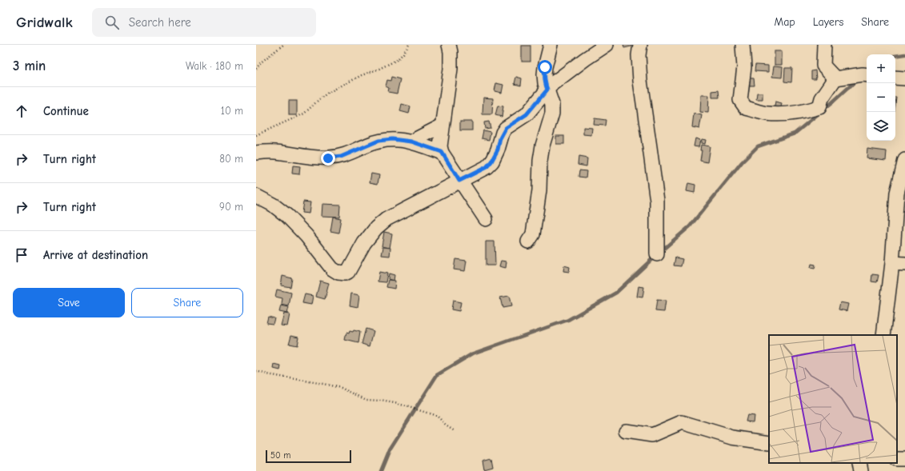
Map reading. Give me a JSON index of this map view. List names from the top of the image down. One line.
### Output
{"scale_bar":"50 m","page":{"header":"Gridwalk","search":"Search here","nav":["Map","Layers","Share"],"heading":["3 min","Walk · 180 m"],"map_buttons":["+","−"],"list":[["Continue","10 m"],["Turn right","80 m"],["Turn right","90 m"],"Arrive at destination"],"buttons":["Save","Share"],"scale":"50 m"}}
